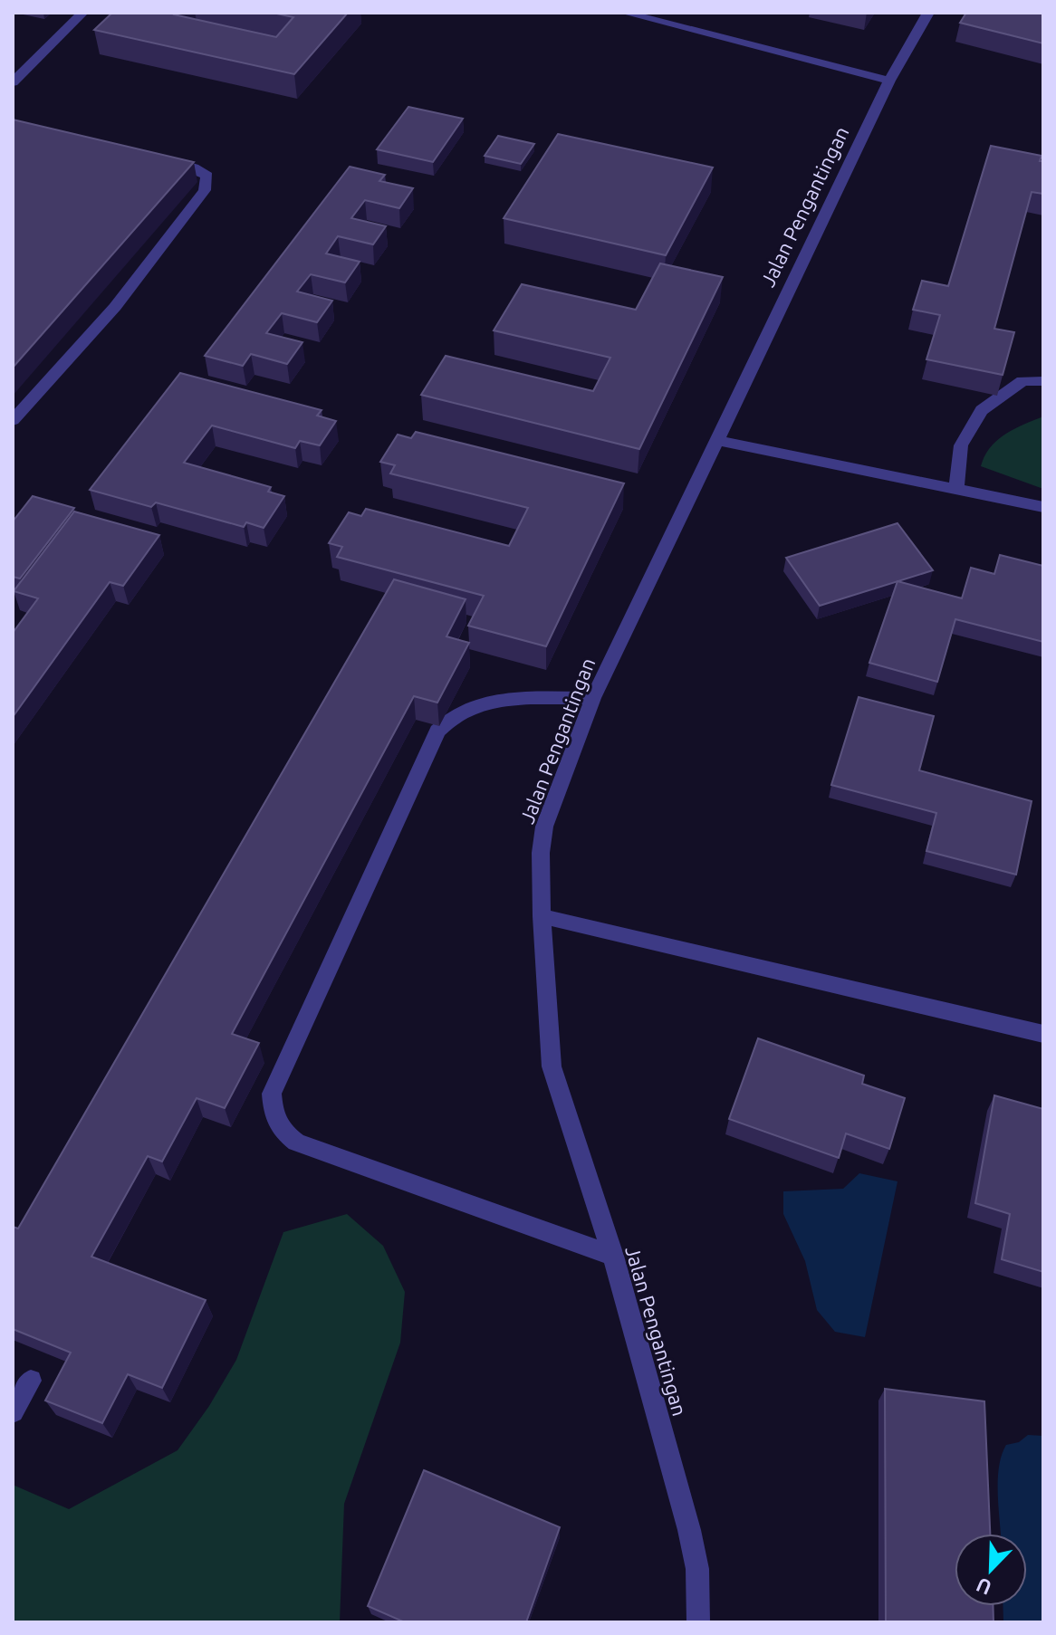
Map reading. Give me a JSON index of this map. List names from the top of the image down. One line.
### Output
{"streets":{"street":["Jalan Pengantingan"]},"north":"bottom left"}
